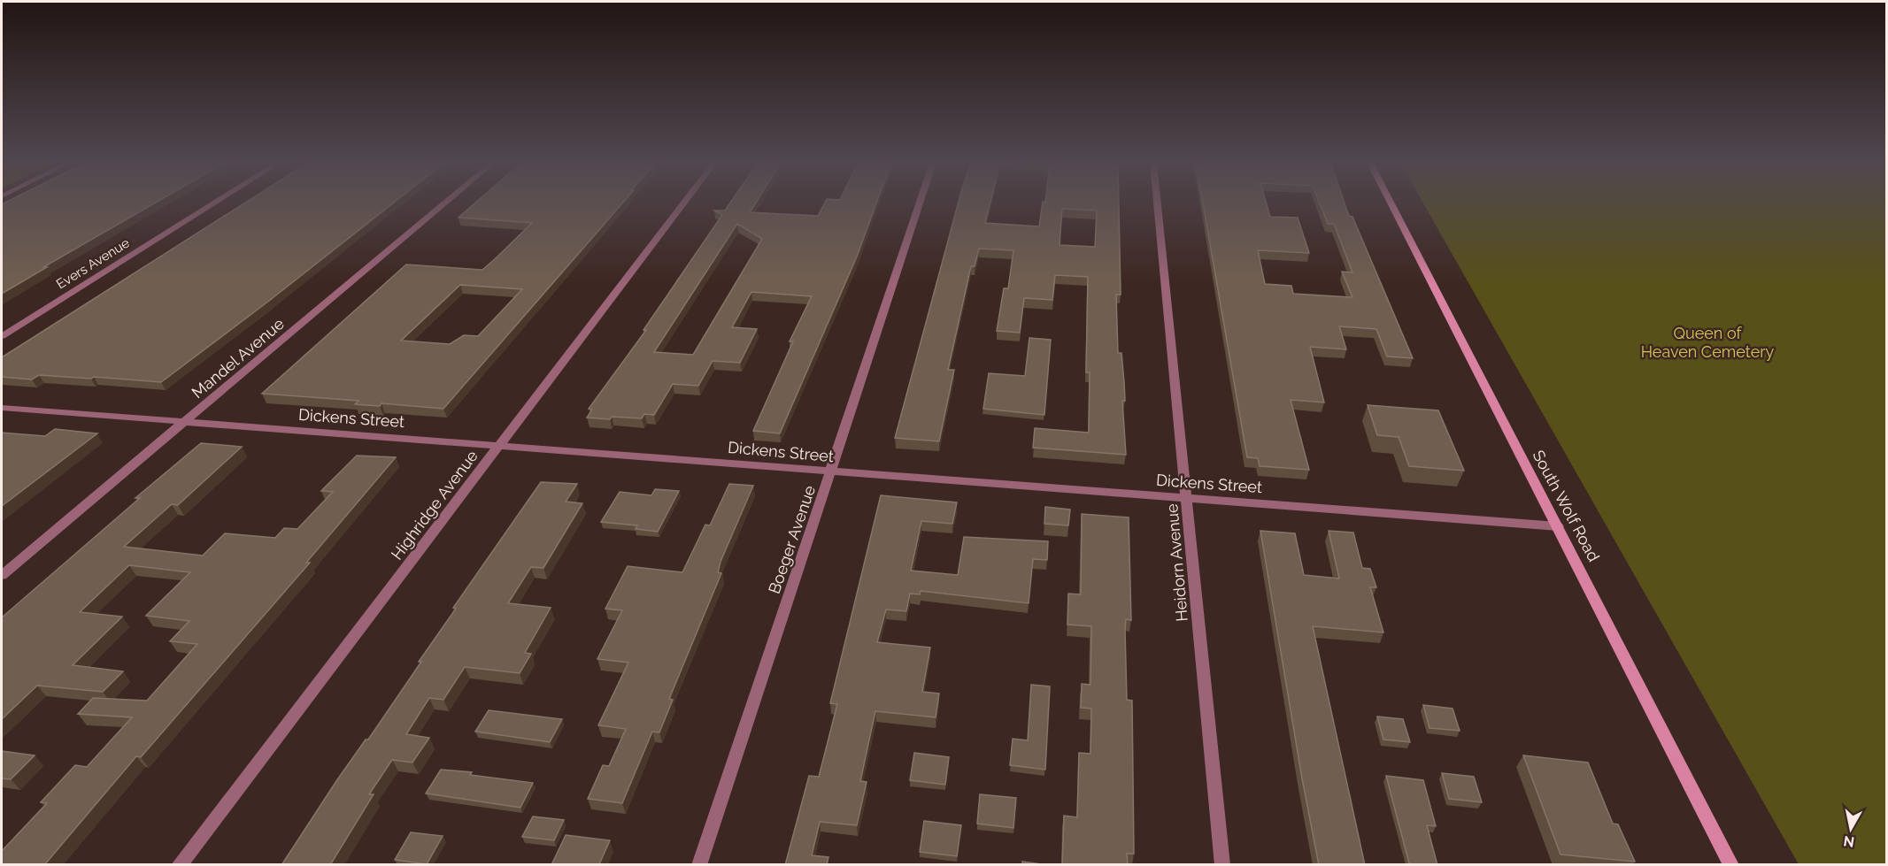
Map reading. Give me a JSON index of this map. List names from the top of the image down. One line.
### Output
{"streets":{"main road":["South Wolf Road"],"street":["Evers Avenue","Mandel Avenue","Dickens Street","Highridge Avenue","Boeger Avenue","Heidorn Avenue"]},"crossings":[["Mandel Avenue","Dickens Street"],["Dickens Street","Highridge Avenue"],["Dickens Street","South Wolf Road"],["Dickens Street","Boeger Avenue"],["Dickens Street","Heidorn Avenue"]],"parks":["Queen of Heaven Cemetery"],"north":"bottom"}
